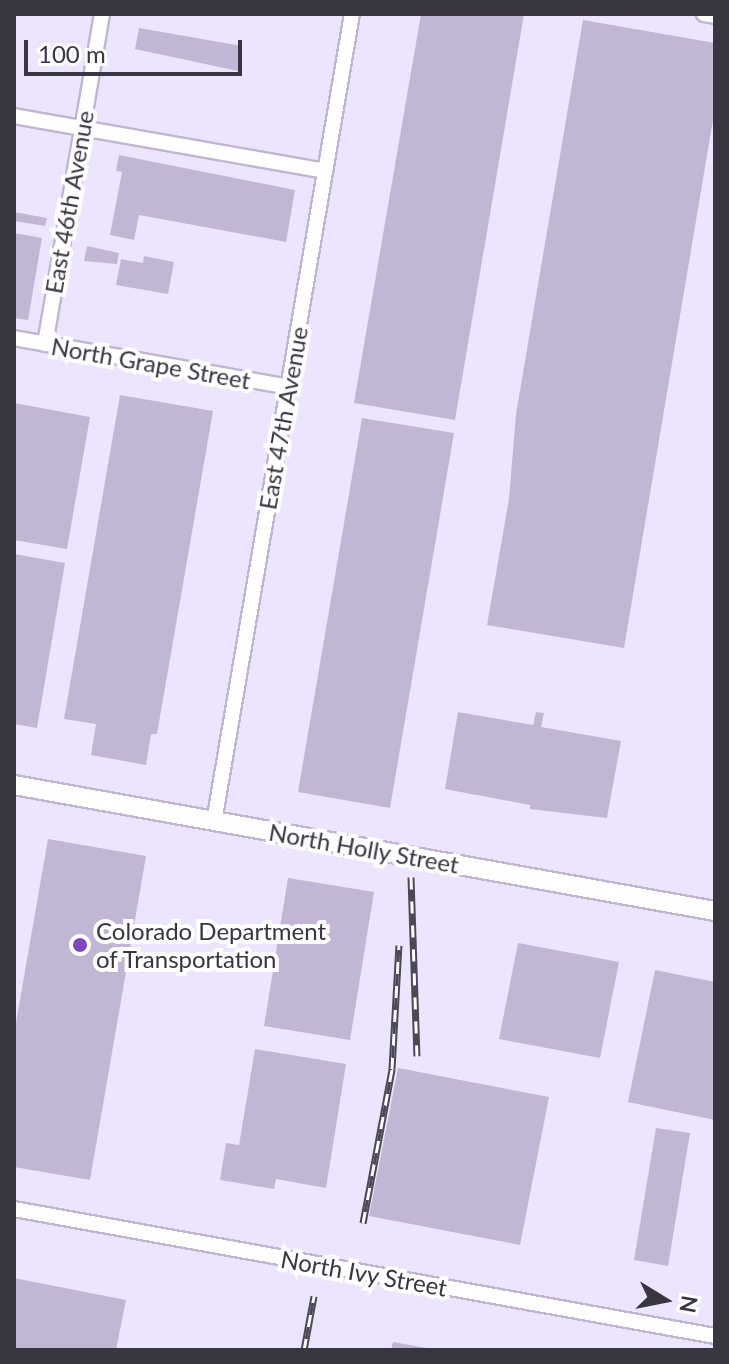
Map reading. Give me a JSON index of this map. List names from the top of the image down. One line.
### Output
{"streets":{"street":["East 46th Avenue","North Grape Street","East 47th Avenue","North Holly Street","North Ivy Street"]},"crossings":[["East 46th Avenue","North Grape Street"],["North Grape Street","East 47th Avenue"],["East 47th Avenue","North Holly Street"]],"places":["Colorado Department of Transportation"],"scale_bar":"100 m","north":"right"}
